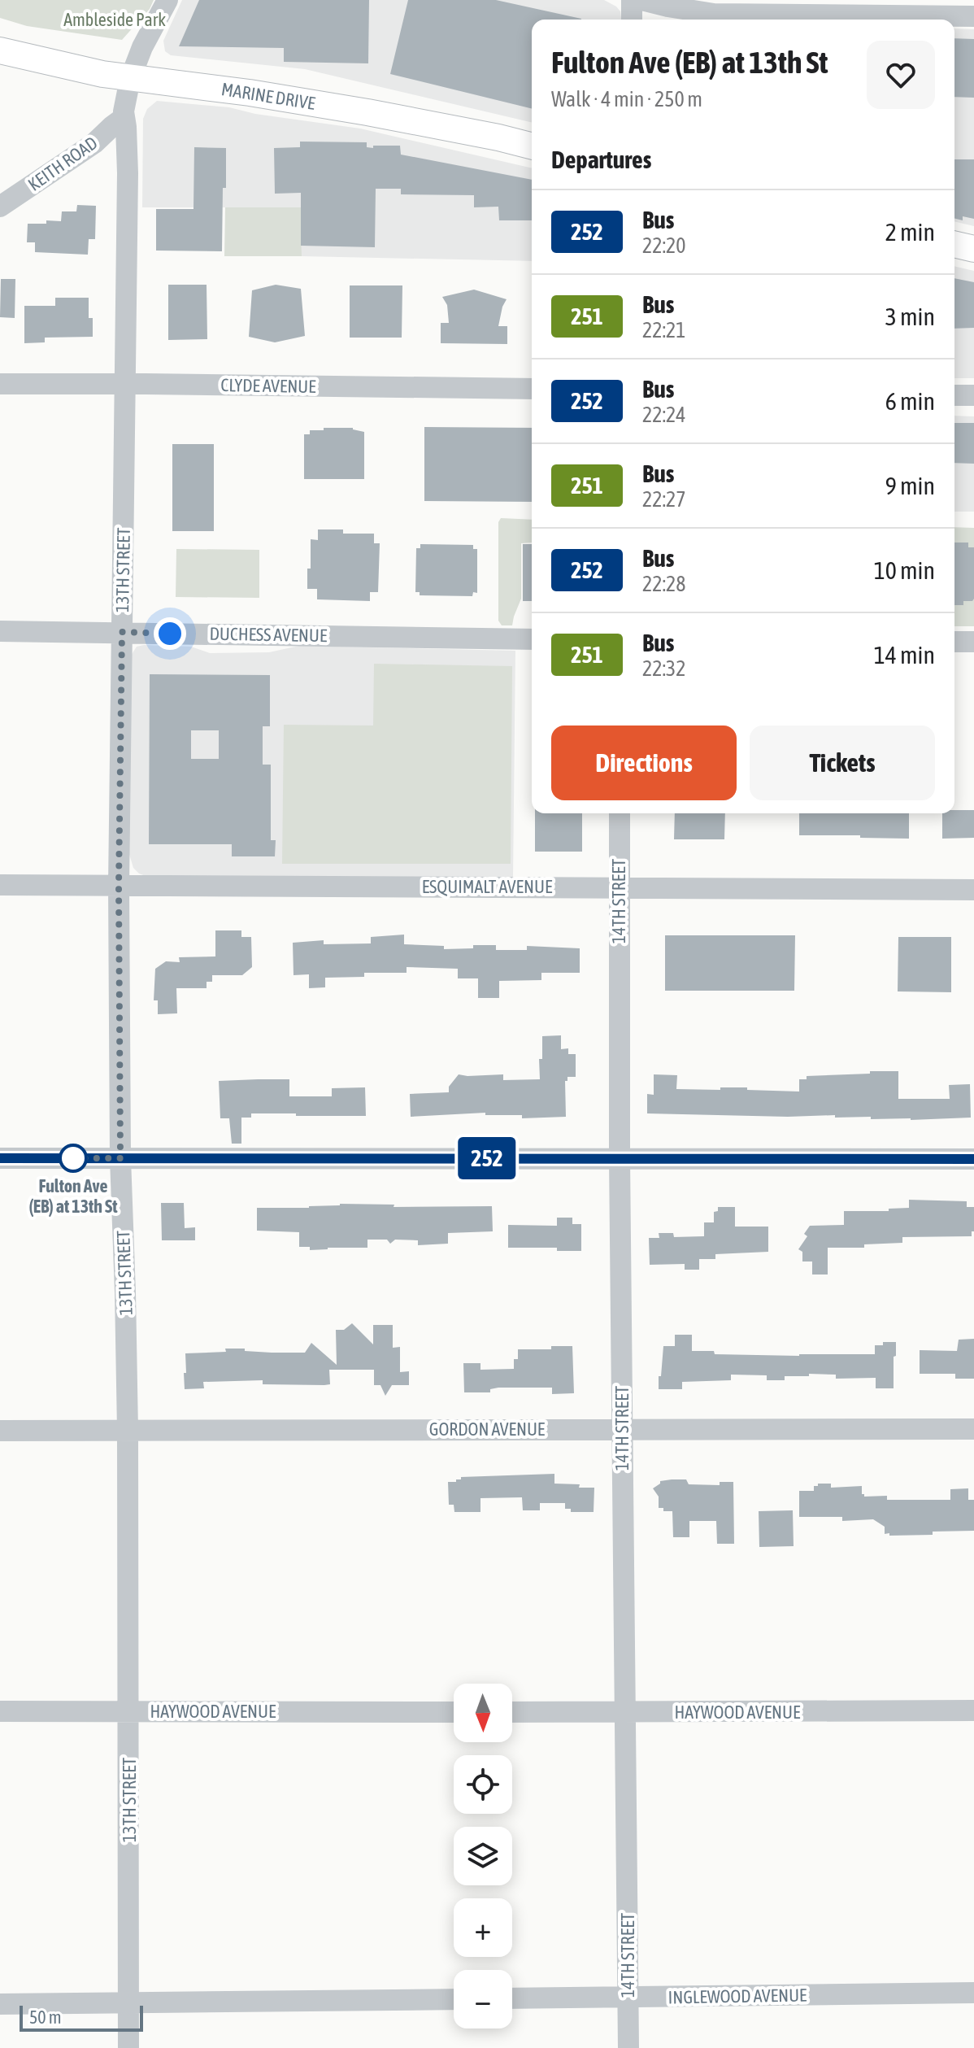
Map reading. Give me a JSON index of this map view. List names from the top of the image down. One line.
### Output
{"streets":{"main road":["MARINE DRIVE"],"street":["KEITH ROAD","CLYDE AVENUE","13TH STREET","DUCHESS AVENUE","ESQUIMALT AVENUE","14TH STREET","GORDON AVENUE","HAYWOOD AVENUE","INGLEWOOD AVENUE"]},"crossings":[["MARINE DRIVE","13TH STREET"],["KEITH ROAD","13TH STREET"],["CLYDE AVENUE","13TH STREET"],["13TH STREET","DUCHESS AVENUE"],["13TH STREET","ESQUIMALT AVENUE"],["13TH STREET","GORDON AVENUE"],["13TH STREET","HAYWOOD AVENUE"],["ESQUIMALT AVENUE","14TH STREET"],["14TH STREET","GORDON AVENUE"],["14TH STREET","HAYWOOD AVENUE"],["14TH STREET","INGLEWOOD AVENUE"]],"parks":["Ambleside Park"],"places":["Fulton Ave (EB) at 13th St"],"lines":["bus line 252"],"scale_bar":"50 m","north":"bottom","page":{"on_map":"252","heading":[["Fulton Ave (EB) at 13th St","Walk · 4 min · 250 m"],"Departures"],"list":[{"mark":"252","name":"Bus","note":"22:20","value":"2 min"},{"mark":"251","name":"Bus","note":"22:21","value":"3 min"},{"mark":"252","name":"Bus","note":"22:24","value":"6 min"},{"mark":"251","name":"Bus","note":"22:27","value":"9 min"},{"mark":"252","name":"Bus","note":"22:28","value":"10 min"},{"mark":"251","name":"Bus","note":"22:32","value":"14 min"}],"buttons":["Directions","Tickets"],"map_buttons":["+","−"],"scale":"50 m"}}
